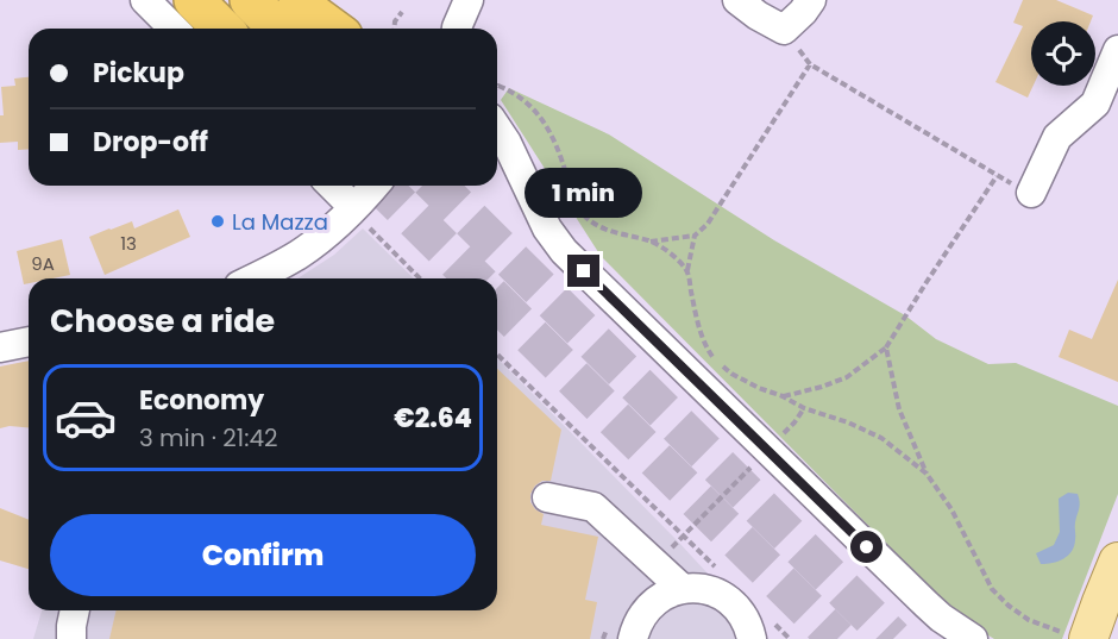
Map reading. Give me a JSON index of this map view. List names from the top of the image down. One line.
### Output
{"places":["La Mazza"],"house_numbers":["13","9A"],"page":{"banner":["Pickup","Drop-off"],"bubble":"1 min","heading":"Choose a ride","list":[{"name":"Economy","note":"3 min · 21:42","value":"€2.64"}],"buttons":"Confirm"}}
